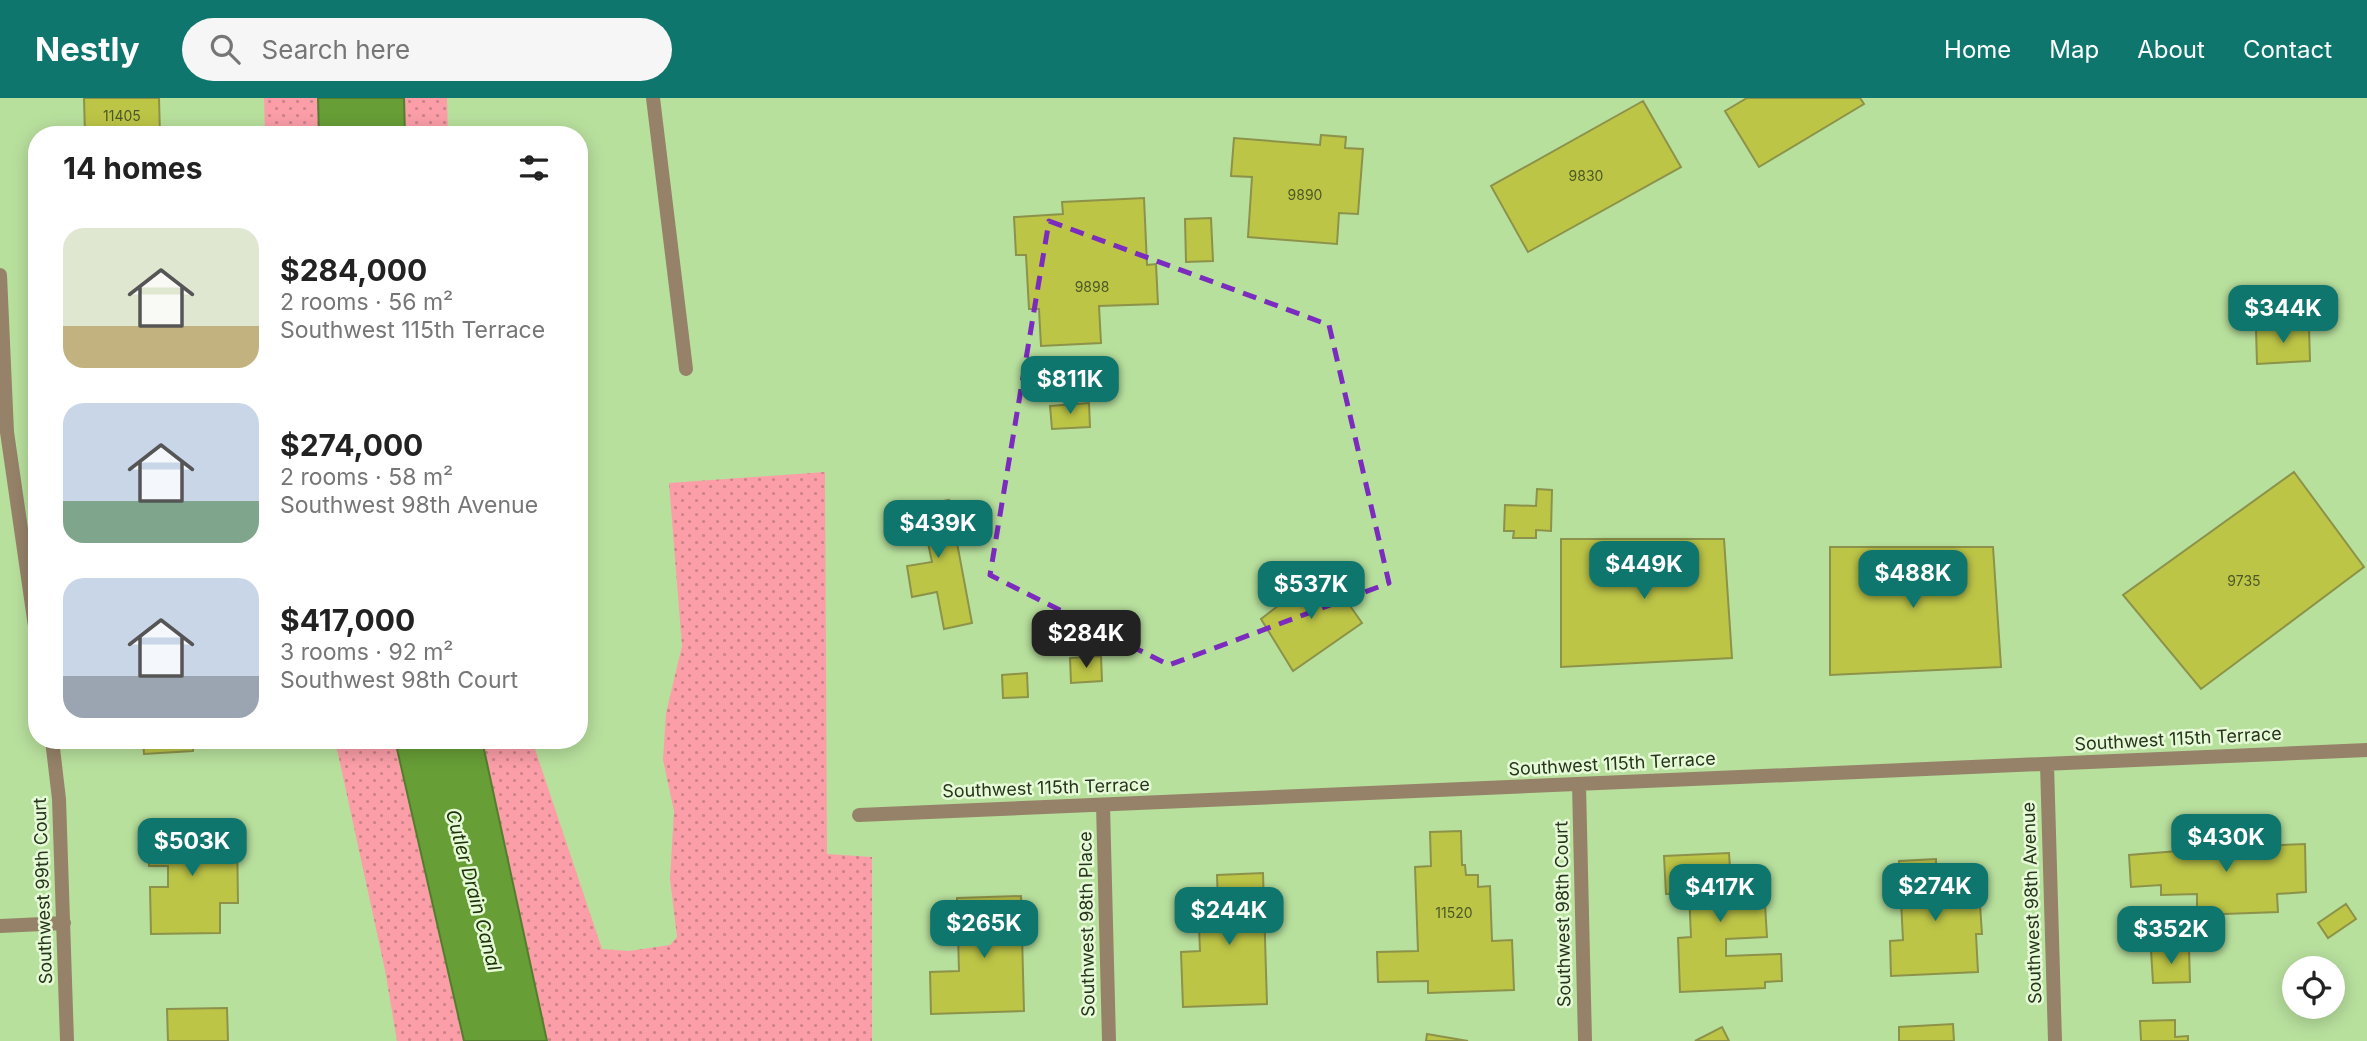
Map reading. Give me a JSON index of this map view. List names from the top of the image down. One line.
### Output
{"streets":{"street":["Southwest 115th Terrace","Southwest 99th Court","Southwest 98th Avenue","Southwest 98th Court","Southwest 98th Place"]},"crossings":[["Southwest 115th Terrace","Southwest 98th Avenue"],["Southwest 115th Terrace","Southwest 98th Court"],["Southwest 115th Terrace","Southwest 98th Place"]],"water":["Cutler Drain Canal"],"house_numbers":["11405","9830","9890","9898","9735","11520"],"page":{"header":"Nestly","search":"Search here","nav":["Home","Map","About","Contact"],"heading":"14 homes","list":[{"name":"$284,000","note":"2 rooms · 56 m² · Southwest 115th Terrace"},{"name":"$274,000","note":"2 rooms · 58 m² · Southwest 98th Avenue"},{"name":"$417,000","note":"3 rooms · 92 m² · Southwest 98th Court"}],"price":["$344K","$811K","$439K","$449K","$488K","$537K","$284K","$430K","$503K","$274K","$417K","$244K","$265K","$352K"]}}
